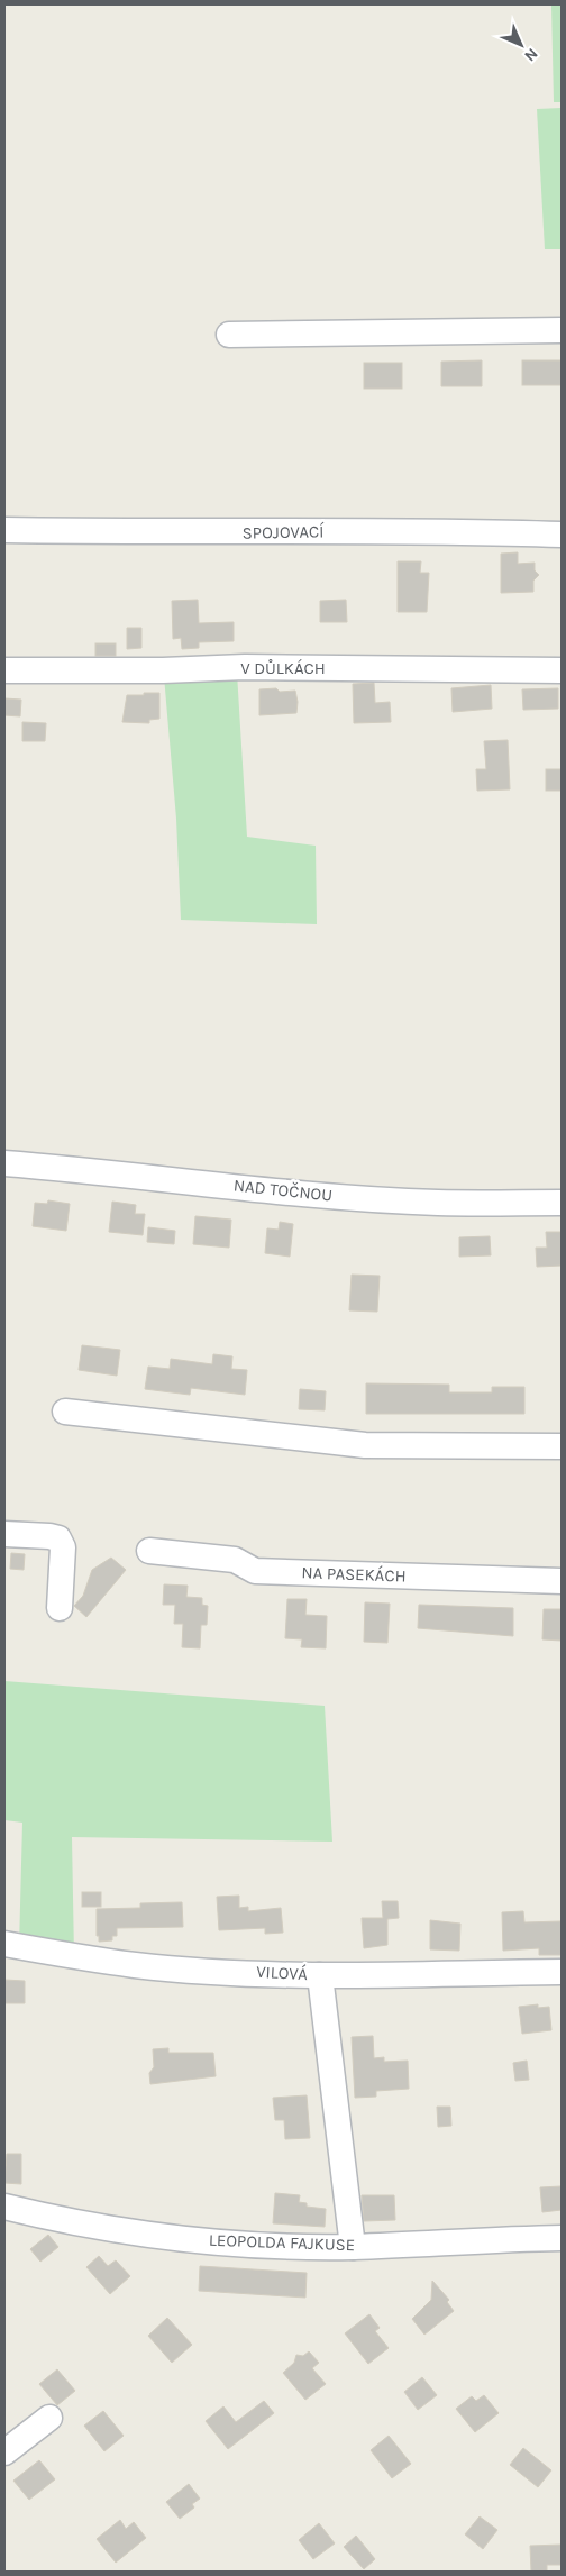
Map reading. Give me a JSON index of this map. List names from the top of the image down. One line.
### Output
{"streets":{"street":["SPOJOVACÍ","V DŮLKÁCH","NAD TOČNOU","NA PASEKÁCH","VILOVÁ","LEOPOLDA FAJKUSE"]},"north":"bottom right"}
